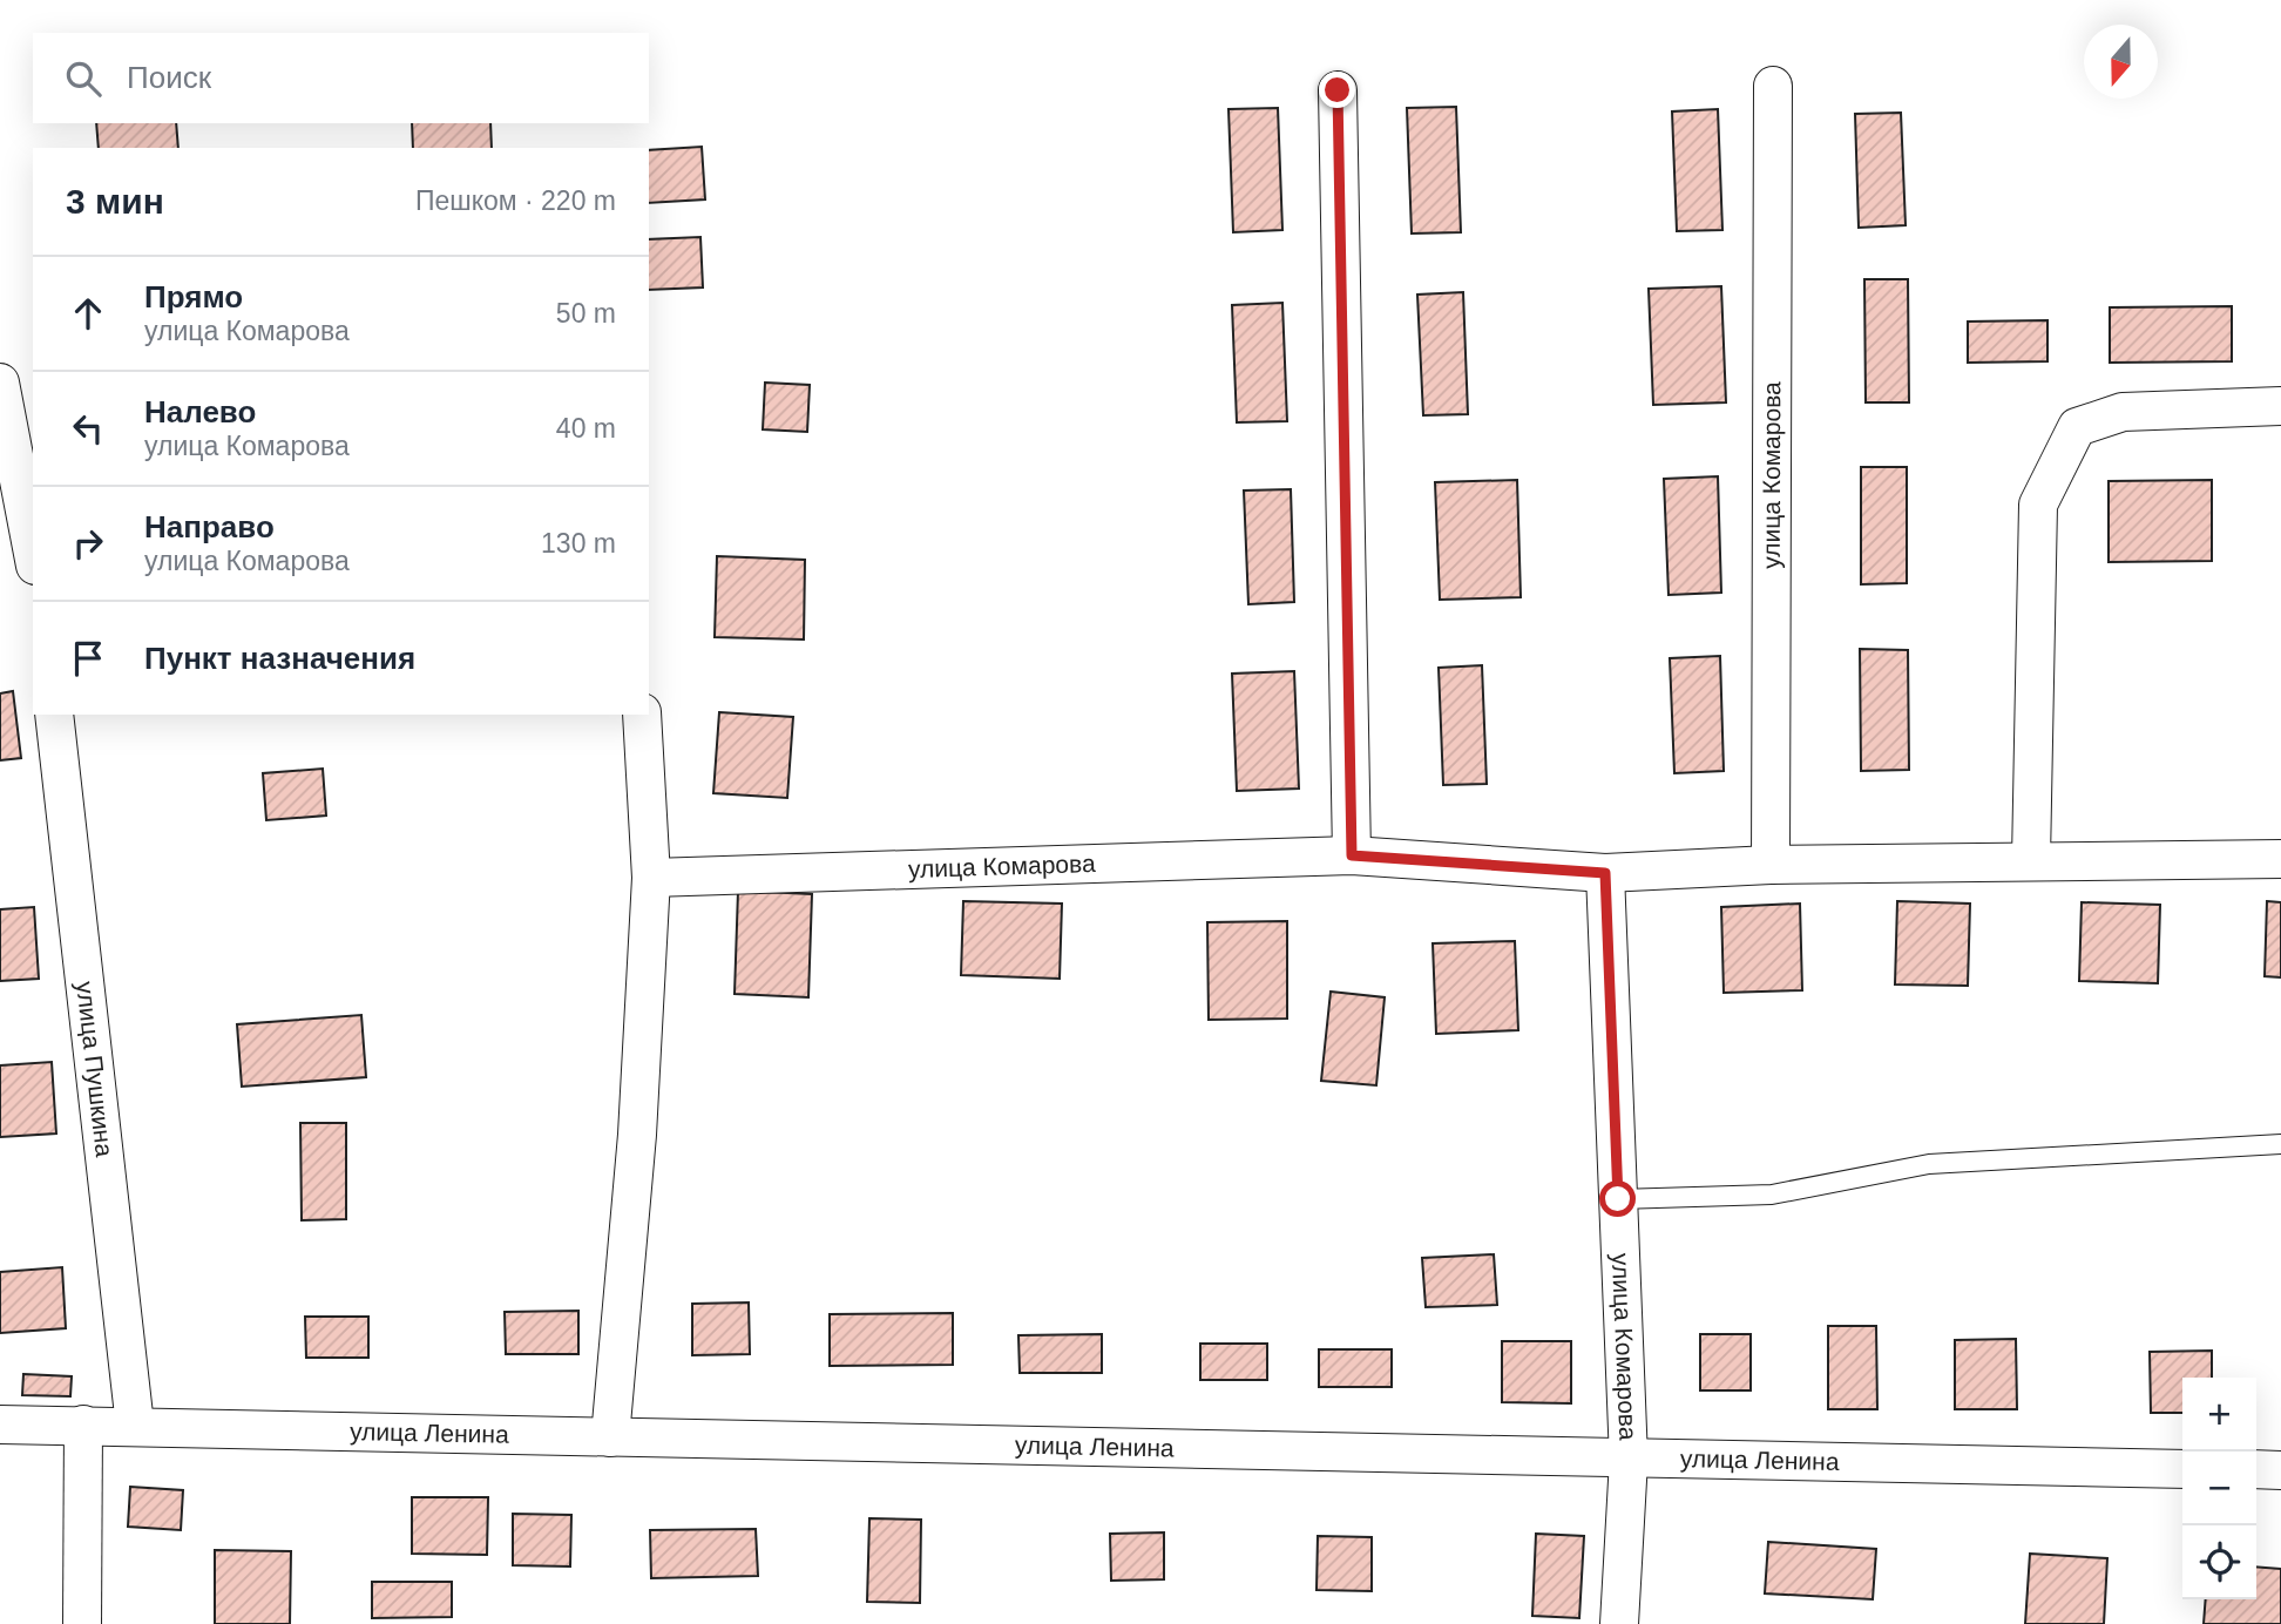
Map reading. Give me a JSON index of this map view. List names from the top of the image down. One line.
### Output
{"streets":{"street":["улица Комарова","улица Пушкина","улица Ленина"]},"crossings":[["улица Комарова","улица Ленина"],["улица Пушкина","улица Ленина"]],"north":"bottom","page":{"search":"Поиск","heading":["3 мин","Пешком · 220 m"],"list":[["Прямо","улица Комарова","50 m"],["Налево","улица Комарова","40 m"],["Направо","улица Комарова","130 m"],"Пункт назначения"],"map_buttons":["+","−"]}}
